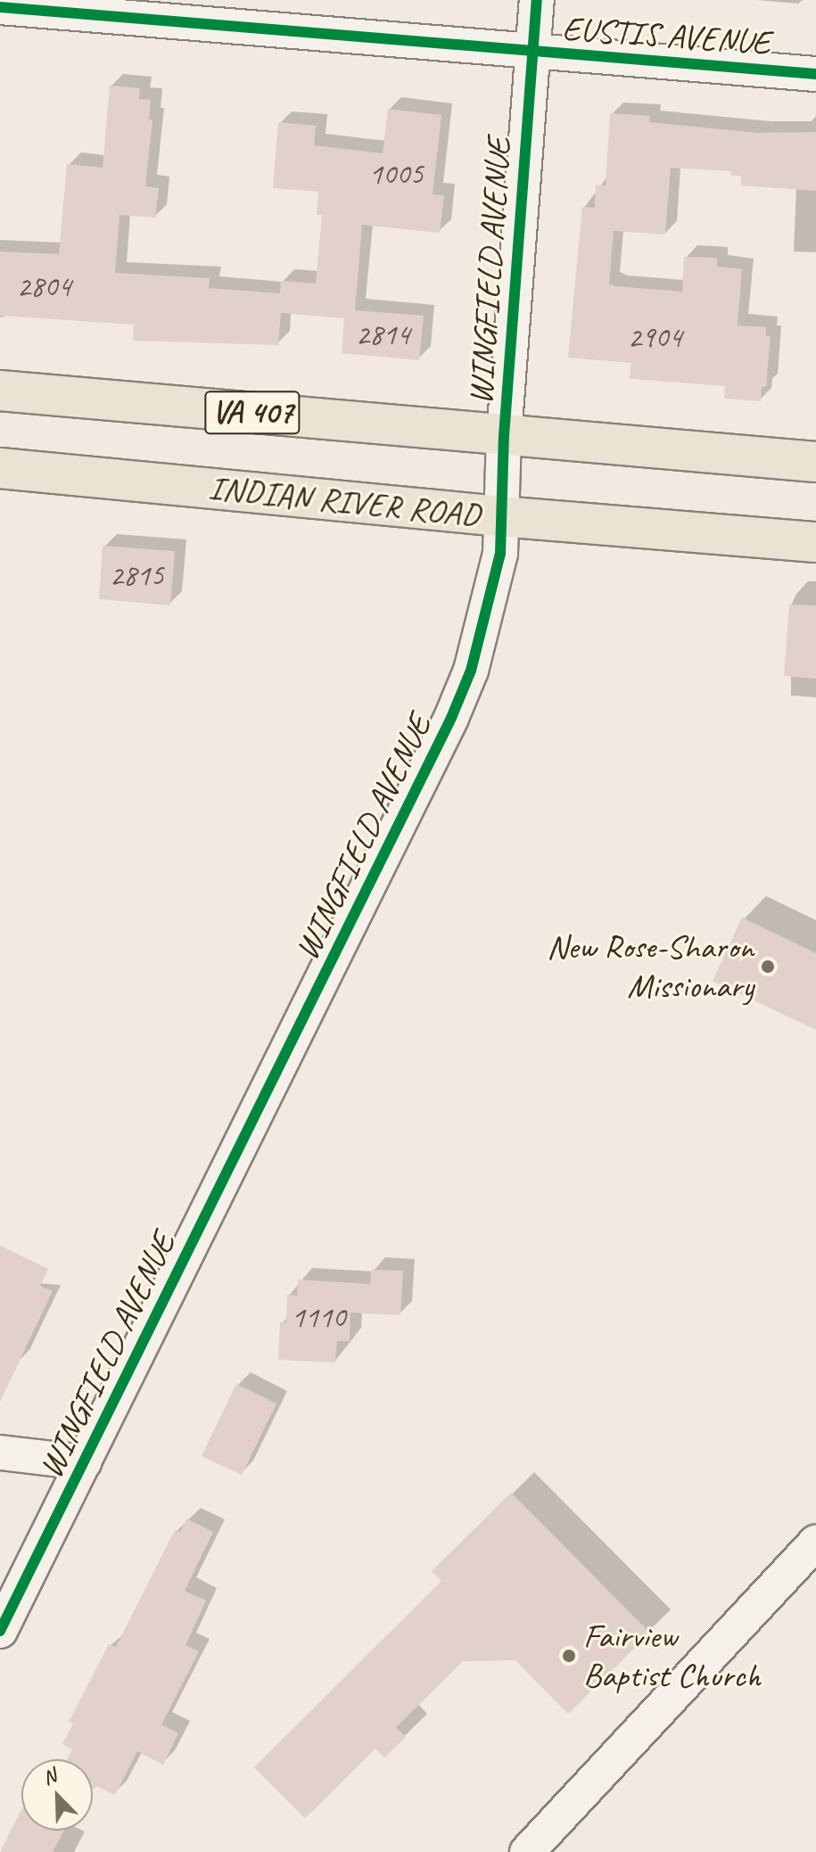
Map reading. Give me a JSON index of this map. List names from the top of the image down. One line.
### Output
{"streets":{"main road":["VA 407","INDIAN RIVER ROAD"],"street":["EUSTIS AVENUE","WINGFIELD AVENUE"]},"crossings":[["EUSTIS AVENUE","WINGFIELD AVENUE"],["WINGFIELD AVENUE","VA 407"],["WINGFIELD AVENUE","INDIAN RIVER ROAD"]],"places":["New Rose-Sharon Missionary","Fairview Baptist Church"],"house_numbers":["1005","2804","2814","2904","2815","1110"],"north":"top left"}
